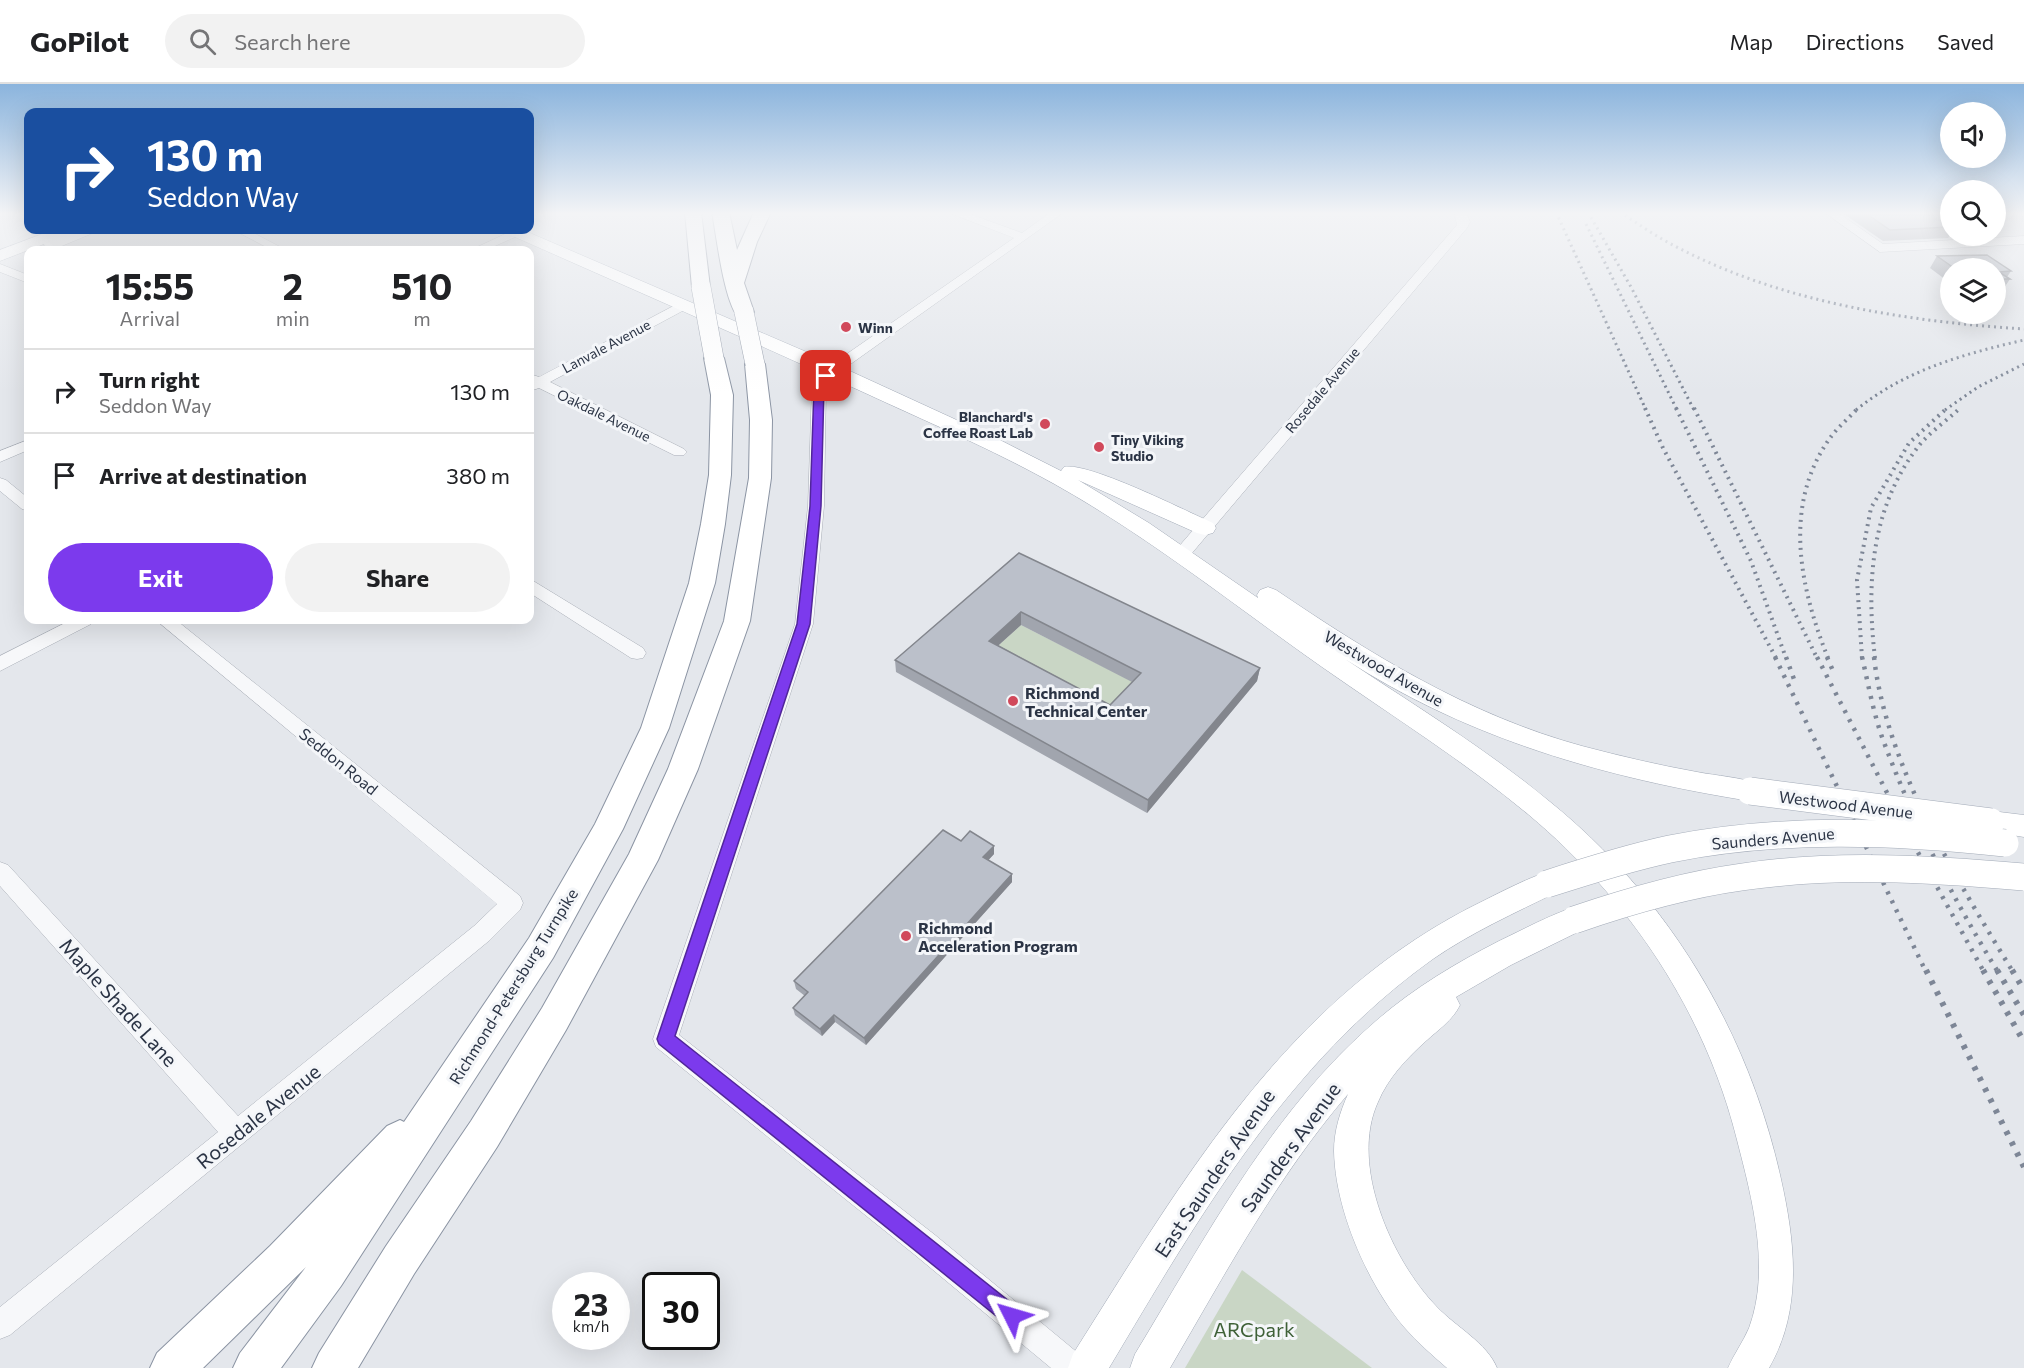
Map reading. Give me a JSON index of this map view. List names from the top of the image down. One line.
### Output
{"streets":{"highway":["Richmond-Petersburg Turnpike"],"main road":["Westwood Avenue","Saunders Avenue","East Saunders Avenue"],"street":["Lanvale Avenue","Rosedale Avenue","Oakdale Avenue","Seddon Road","Maple Shade Lane"]},"crossings":[["Lanvale Avenue","Westwood Avenue"],["Rosedale Avenue","Westwood Avenue"],["Rosedale Avenue","Seddon Road"],["Rosedale Avenue","Maple Shade Lane"],["Westwood Avenue","Saunders Avenue"],["Saunders Avenue","East Saunders Avenue"]],"parks":["ARCpark"],"places":["Winn","Blanchard's Coffee Roast Lab","Tiny Viking Studio","Richmond Technical Center","Richmond Acceleration Program"],"page":{"header":"GoPilot","search":"Search here","nav":["Map","Directions","Saved"],"turn":["130 m","Seddon Way"],"eta":["15:55","Arrival","2","min","510","m"],"list":[{"name":"Turn right","note":"Seddon Way","value":"130 m"},{"name":"Arrive at destination","value":"380 m"}],"buttons":["Exit","Share"],"speed":"23 km/h","limit":"30"}}
